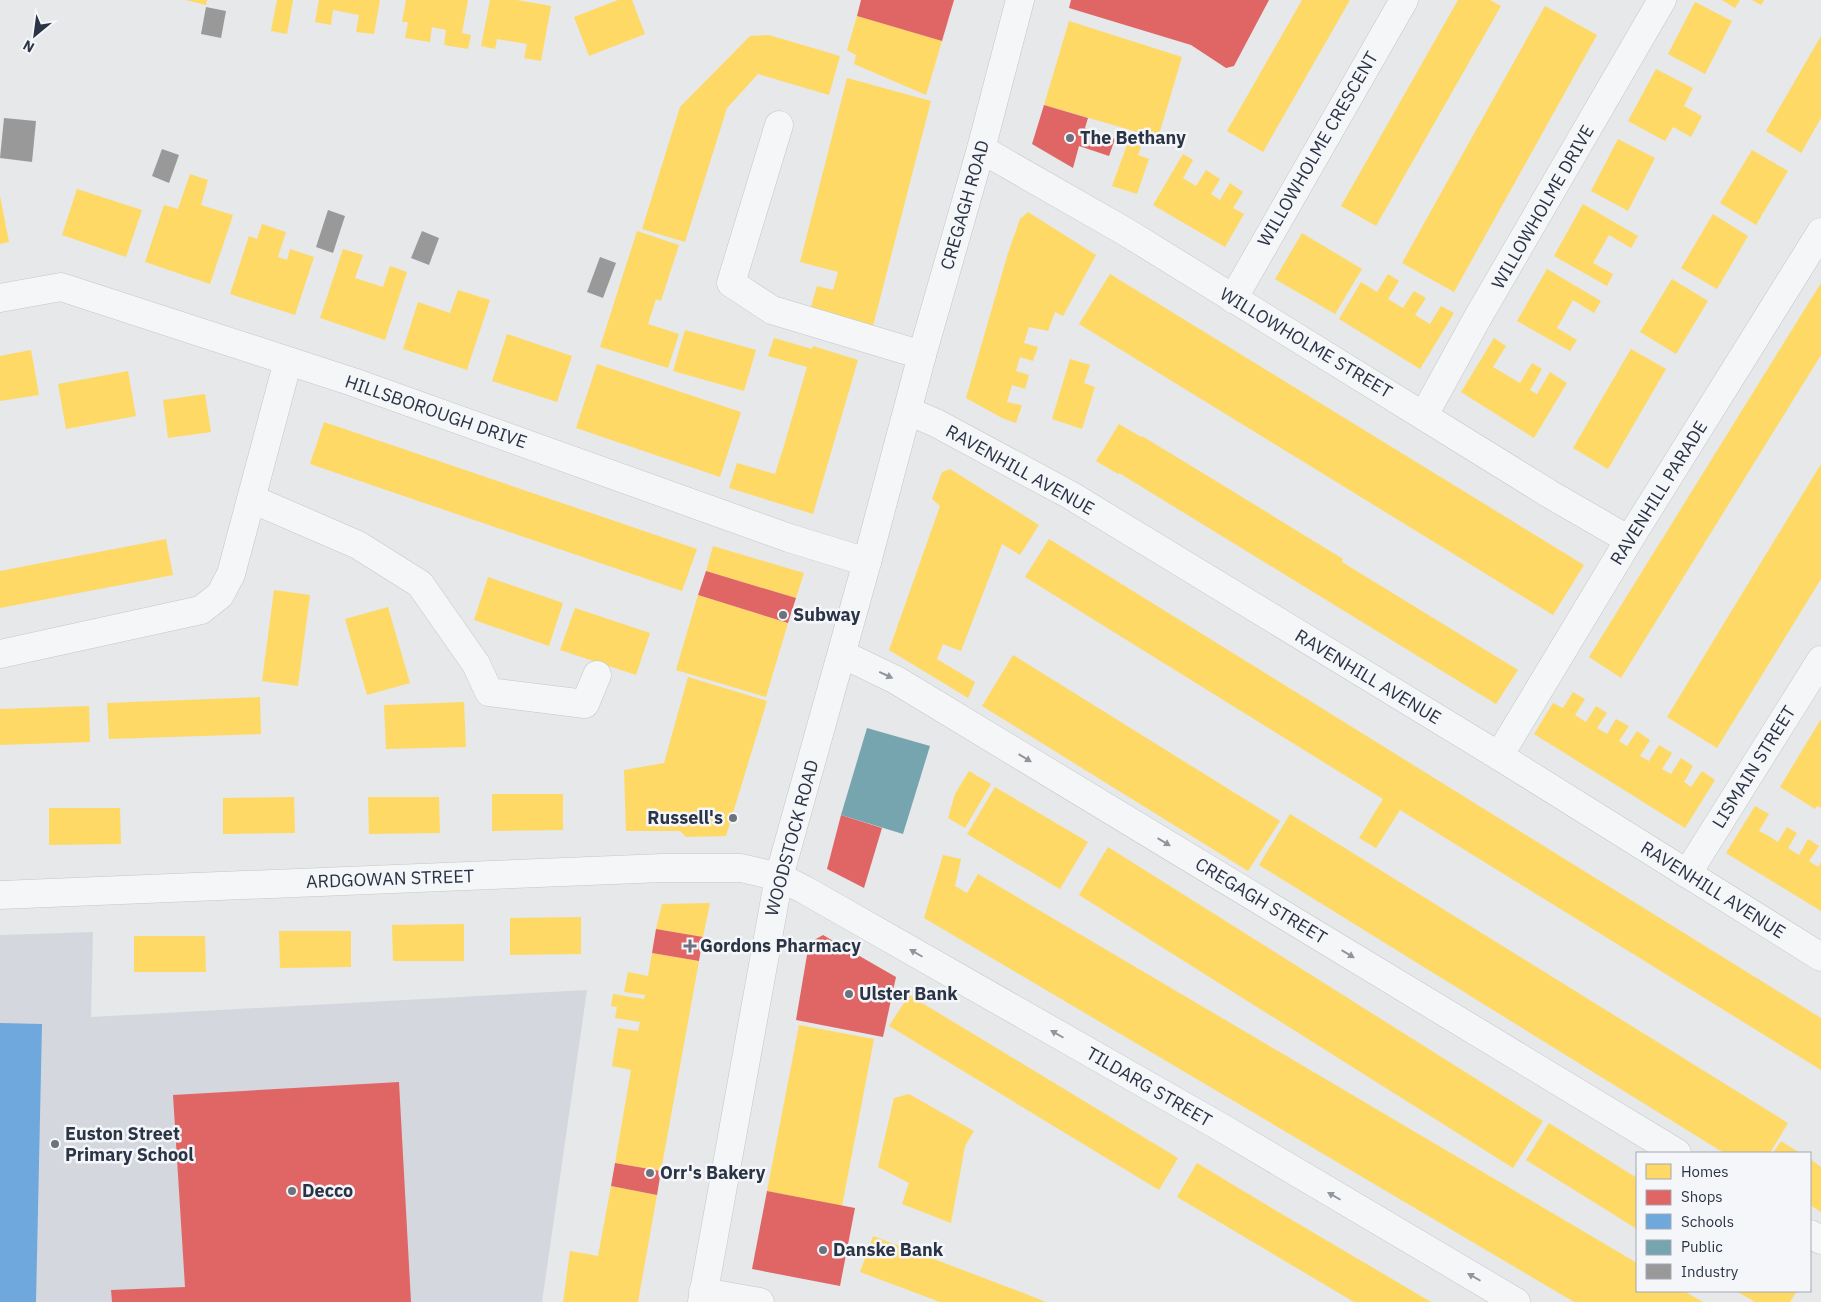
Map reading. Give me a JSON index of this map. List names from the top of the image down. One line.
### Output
{"streets":{"street":["WILLOWHOLME CRESCENT","CREGAGH ROAD","WILLOWHOLME DRIVE","WILLOWHOLME STREET","HILLSBOROUGH DRIVE","RAVENHILL AVENUE","RAVENHILL PARADE","LISMAIN STREET","WOODSTOCK ROAD","ARDGOWAN STREET","CREGAGH STREET","TILDARG STREET"]},"crossings":[["WILLOWHOLME CRESCENT","WILLOWHOLME STREET"],["CREGAGH ROAD","WILLOWHOLME STREET"],["CREGAGH ROAD","RAVENHILL AVENUE"],["CREGAGH ROAD","WOODSTOCK ROAD"],["WILLOWHOLME DRIVE","WILLOWHOLME STREET"],["WILLOWHOLME STREET","RAVENHILL PARADE"],["HILLSBOROUGH DRIVE","WOODSTOCK ROAD"],["RAVENHILL AVENUE","RAVENHILL PARADE"],["RAVENHILL AVENUE","LISMAIN STREET"],["RAVENHILL AVENUE","WOODSTOCK ROAD"],["WOODSTOCK ROAD","ARDGOWAN STREET"],["WOODSTOCK ROAD","CREGAGH STREET"],["WOODSTOCK ROAD","TILDARG STREET"],["ARDGOWAN STREET","TILDARG STREET"]],"one_way":["CREGAGH STREET","TILDARG STREET"],"places":{"other":["The Bethany","Subway","Russell's","Ulster Bank","Euston Street Primary School","Orr's Bakery","Decco","Danske Bank"],"health":["Gordons Pharmacy"]},"legend":["Homes","Shops","Schools","Public","Industry"],"north":"bottom left"}
